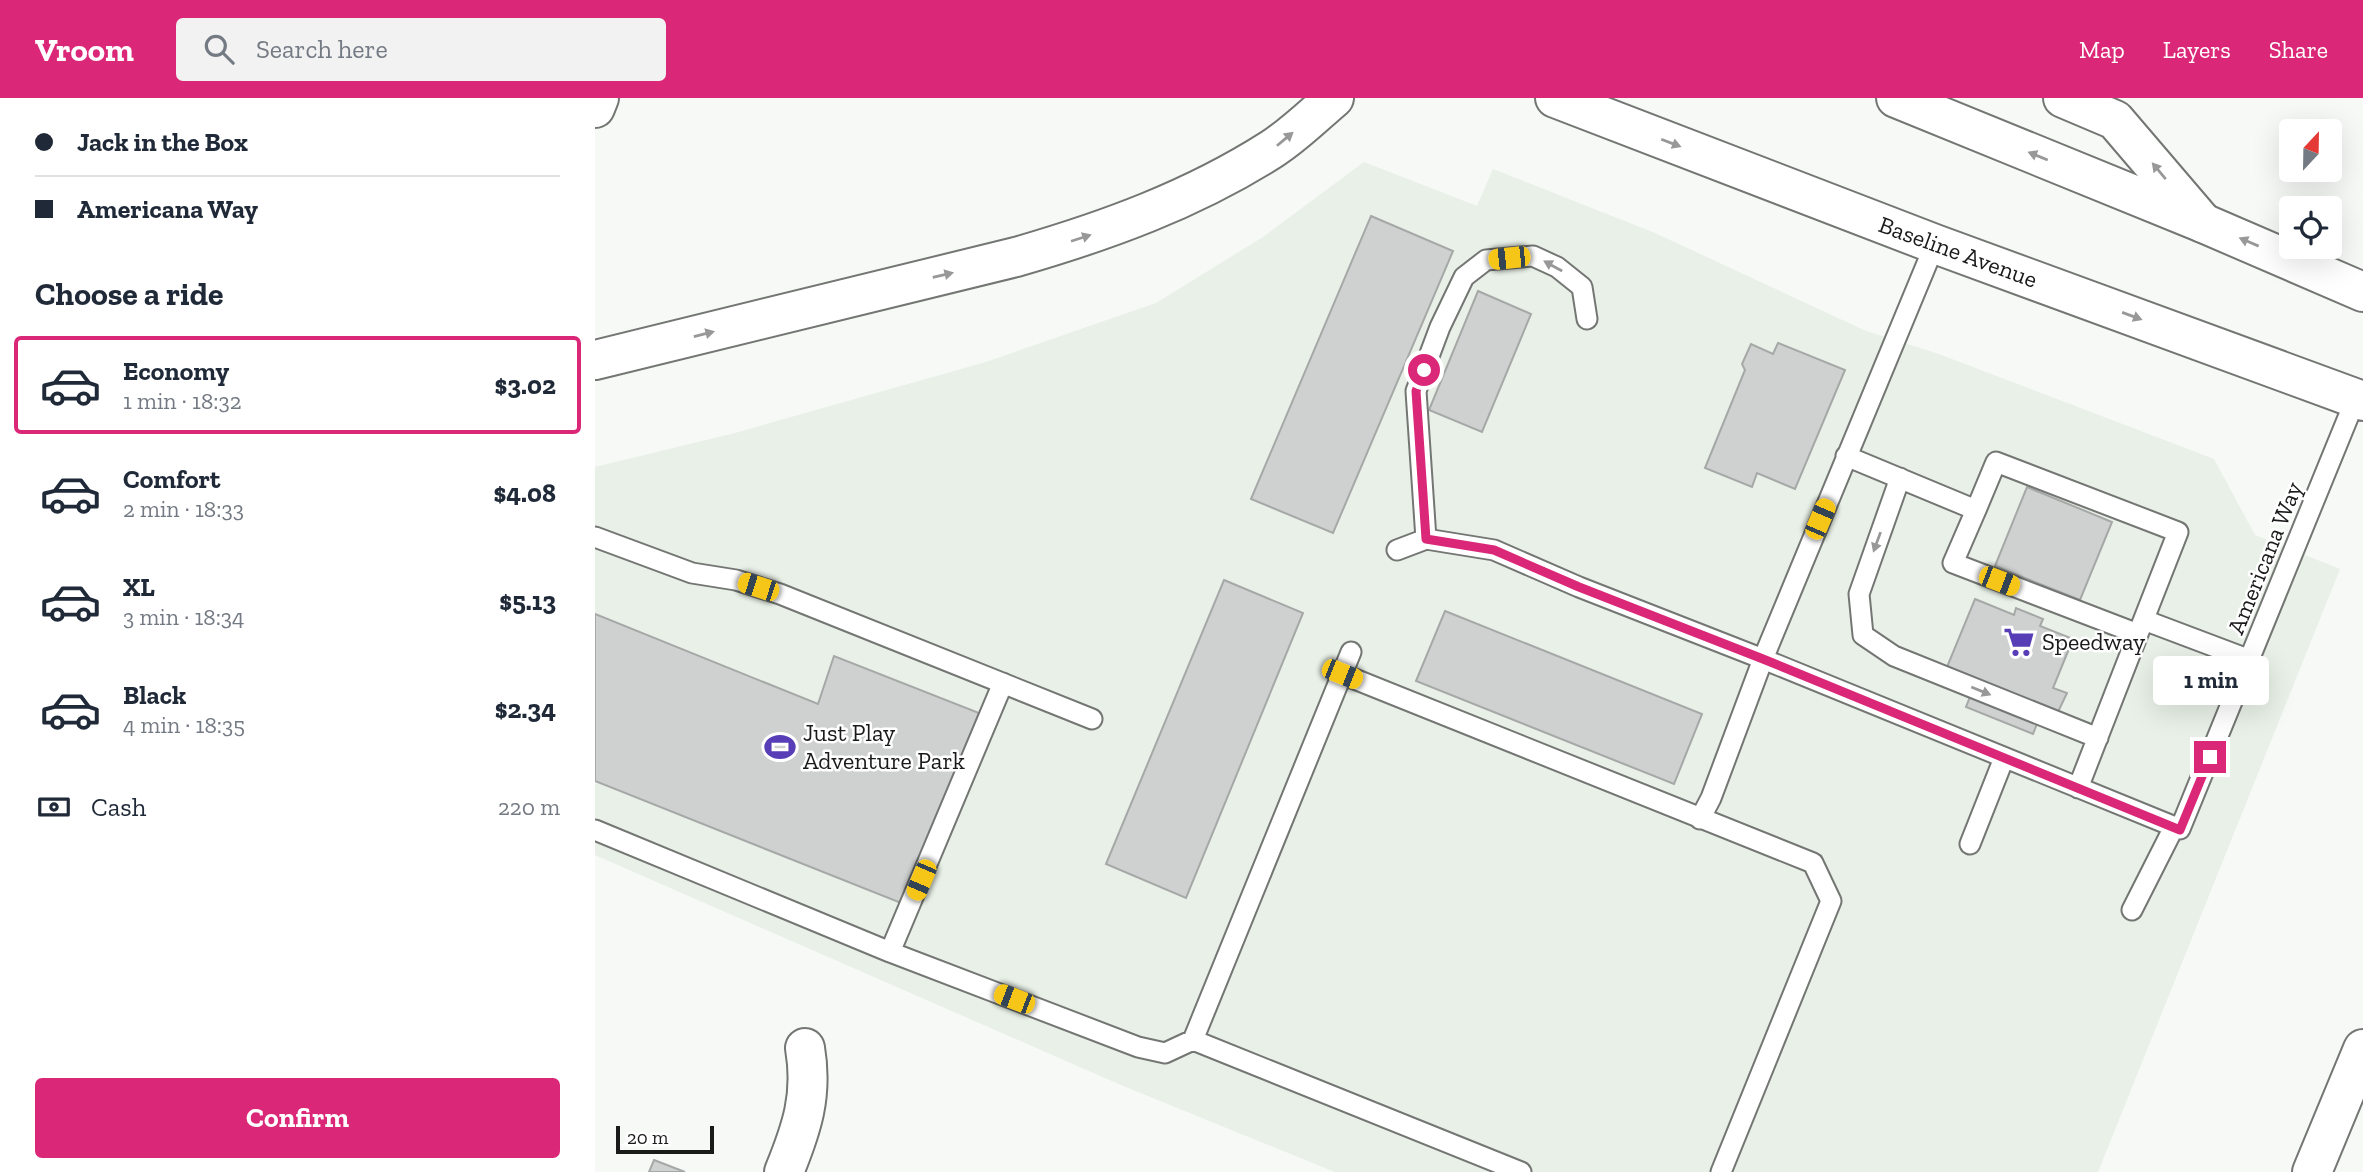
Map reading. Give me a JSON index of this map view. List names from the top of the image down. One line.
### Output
{"streets":{"main road":["Baseline Avenue"],"lane":["Americana Way"]},"crossings":[["Baseline Avenue","Americana Way"]],"places":{"supermarket":["Speedway"],"sports":["Just Play Adventure Park"]},"scale_bar":"20 m","north":"top","page":{"header":"Vroom","search":"Search here","nav":["Map","Layers","Share"],"banner":["Jack in the Box","Americana Way"],"heading":"Choose a ride","list":[{"name":"Economy","note":"1 min · 18:32","value":"$3.02"},{"name":"Comfort","note":"2 min · 18:33","value":"$4.08"},{"name":"XL","note":"3 min · 18:34","value":"$5.13"},{"name":"Black","note":"4 min · 18:35","value":"$2.34"}],"bubble":"1 min","pay":["Cash","220 m"],"buttons":"Confirm","scale":"20 m"}}
